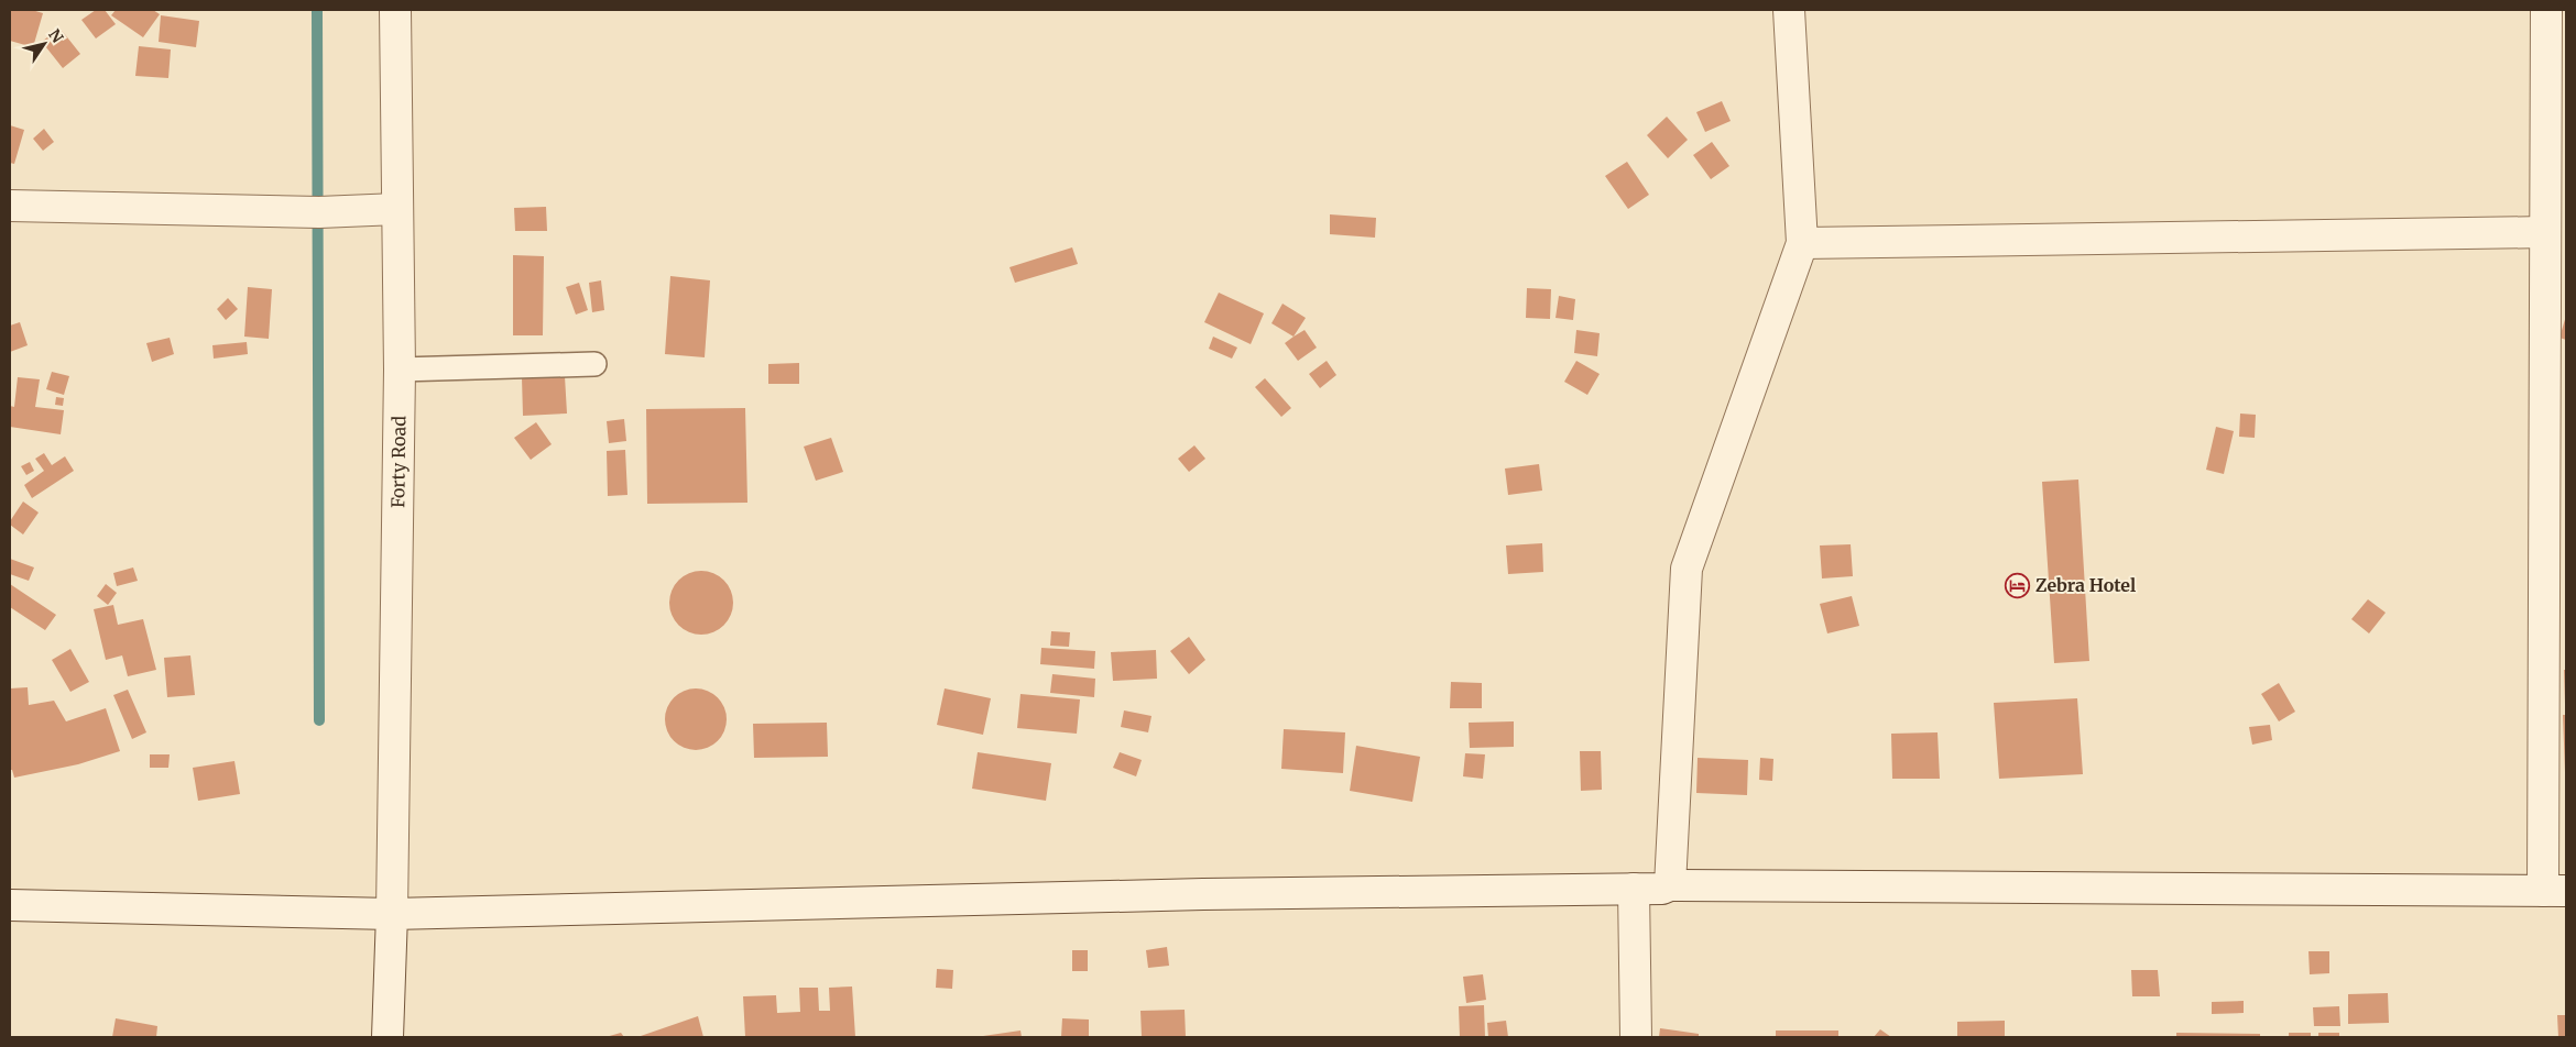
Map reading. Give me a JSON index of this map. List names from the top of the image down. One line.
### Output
{"streets":{"street":["Forty Road"]},"places":{"hotel":["Zebra Hotel"]},"north":"top right"}
